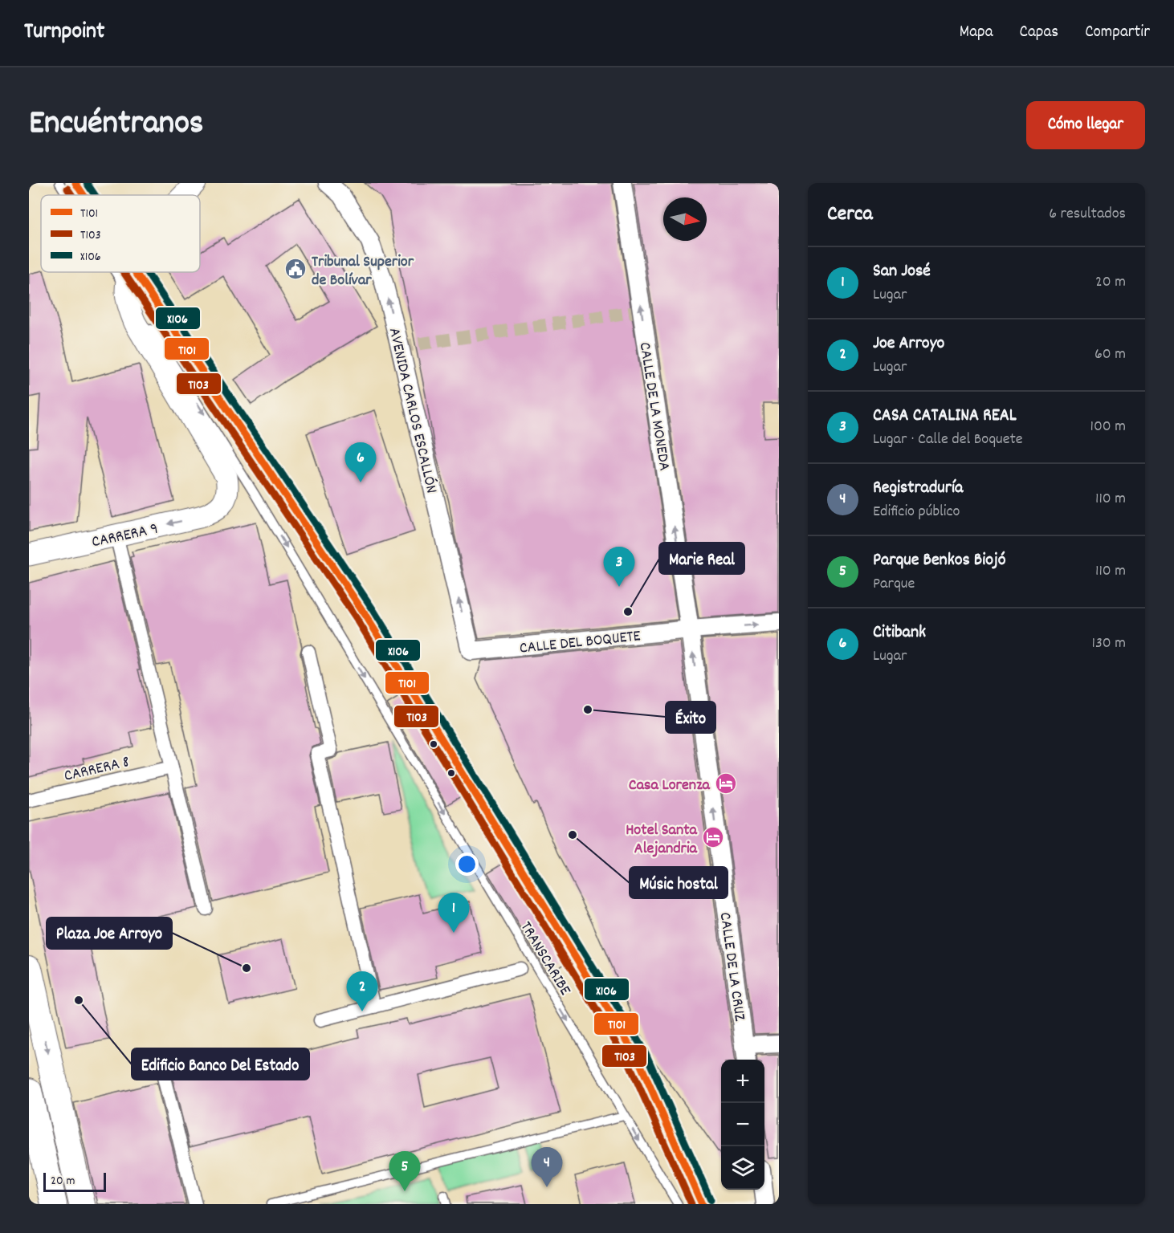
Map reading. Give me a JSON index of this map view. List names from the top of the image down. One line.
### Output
{"streets":{"street":["CALLE DE LA MONEDA","AVENIDA CARLOS ESCALLÓN","CARRERA 9","CALLE DEL BOQUETE","CARRERA 8","CALLE DE LA CRUZ"],"lane":["TRANSCARIBE"]},"crossings":[["CALLE DE LA MONEDA","CALLE DEL BOQUETE"],["CALLE DE LA MONEDA","CALLE DE LA CRUZ"],["AVENIDA CARLOS ESCALLÓN","CALLE DEL BOQUETE"],["CARRERA 9","TRANSCARIBE"],["CALLE DEL BOQUETE","CALLE DE LA CRUZ"]],"one_way":["CALLE DE LA MONEDA","AVENIDA CARLOS ESCALLÓN","CALLE DE LA CRUZ"],"places":{"public building":["Tribunal Superior de Bolívar"],"other":["Marie Real","Éxito","Músic hostal","Plaza Joe Arroyo","Edificio Banco Del Estado"],"hotel":["Casa Lorenza","Hotel Santa Alejandria"]},"lines":["transit line T101","transit line X106","transit line T103"],"legend":["T101","T103","X106"],"scale_bar":"20 m","north":"right","page":{"header":"Turnpoint","nav":["Mapa","Capas","Compartir"],"title":"Encuéntranos","buttons":"Cómo llegar","heading":["Cerca","6 resultados"],"list":[{"mark":"1","name":"San José","note":"Lugar","value":"20 m"},{"mark":"2","name":"Joe Arroyo","note":"Lugar","value":"60 m"},{"mark":"3","name":"CASA CATALINA REAL","note":"Lugar · Calle del Boquete","value":"100 m"},{"mark":"4","name":"Registraduría","note":"Edificio público","value":"110 m"},{"mark":"5","name":"Parque Benkos Biojó","note":"Parque","value":"110 m"},{"mark":"6","name":"Citibank","note":"Lugar","value":"130 m"}],"pins":["6","3","1","2","4","5"],"map_buttons":["+","−"],"scale":"20 m"}}
